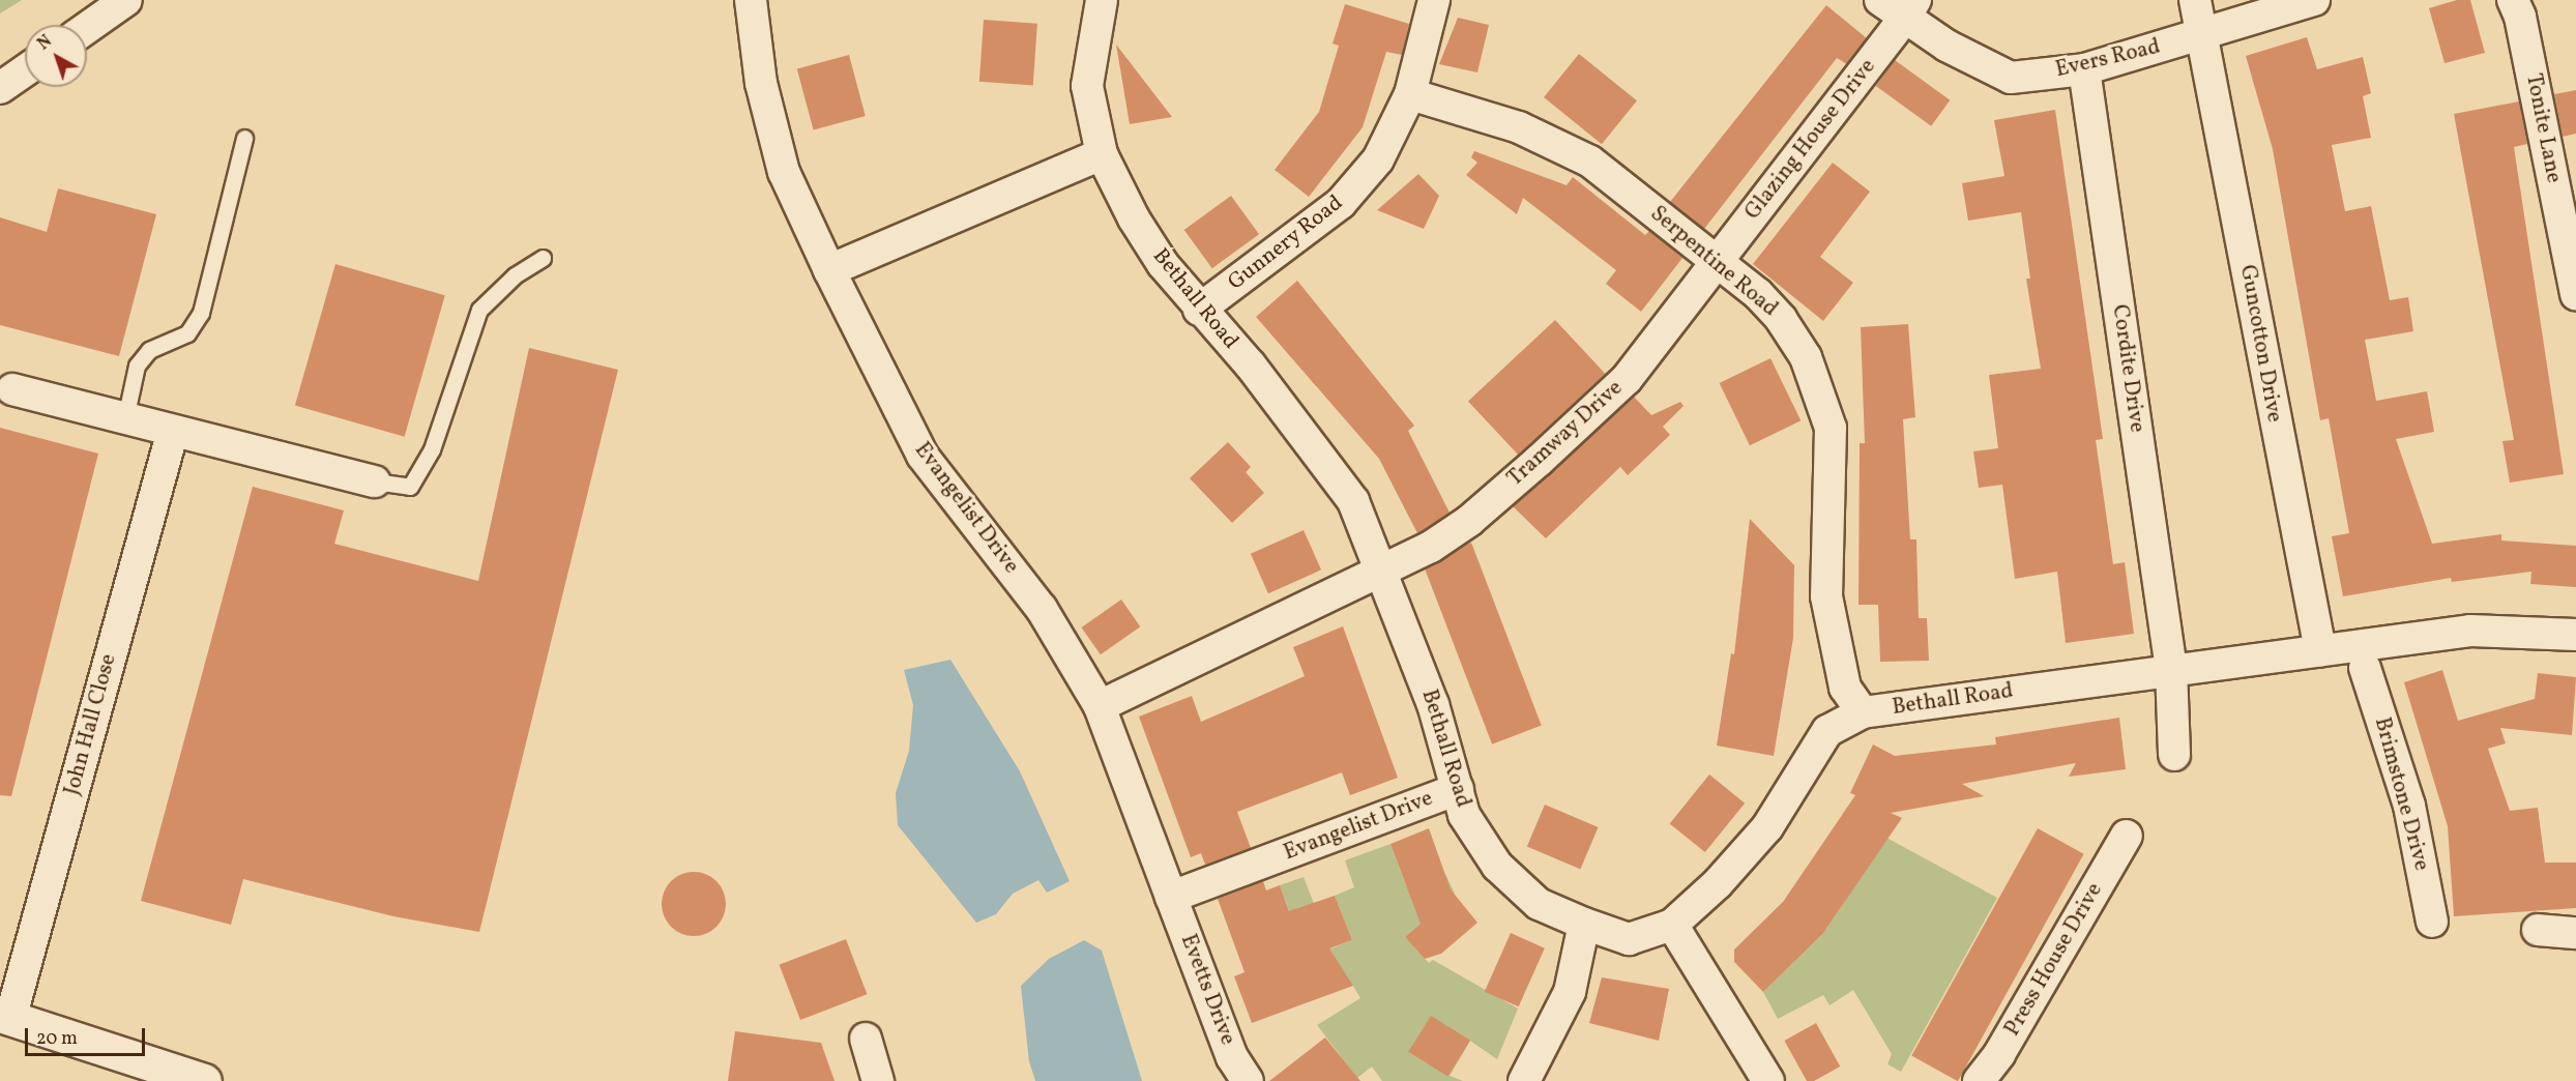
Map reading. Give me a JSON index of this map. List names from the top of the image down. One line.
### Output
{"streets":{"street":["Evers Road","Tonite Lane","Glazing House Drive","Gunnery Road","Serpentine Road","Bethall Road","Guncotton Drive","Cordite Drive","Tramway Drive","Evangelist Drive","John Hall Close","Brimstone Drive","Press House Drive","Evetts Drive"]},"crossings":[["Evers Road","Glazing House Drive"],["Evers Road","Guncotton Drive"],["Evers Road","Cordite Drive"],["Glazing House Drive","Serpentine Road"],["Glazing House Drive","Tramway Drive"],["Gunnery Road","Serpentine Road"],["Gunnery Road","Bethall Road"],["Serpentine Road","Bethall Road"],["Serpentine Road","Tramway Drive"],["Bethall Road","Guncotton Drive"],["Bethall Road","Cordite Drive"],["Bethall Road","Tramway Drive"],["Bethall Road","Evangelist Drive"],["Evangelist Drive","Evetts Drive"]],"scale_bar":"20 m","north":"top left"}
